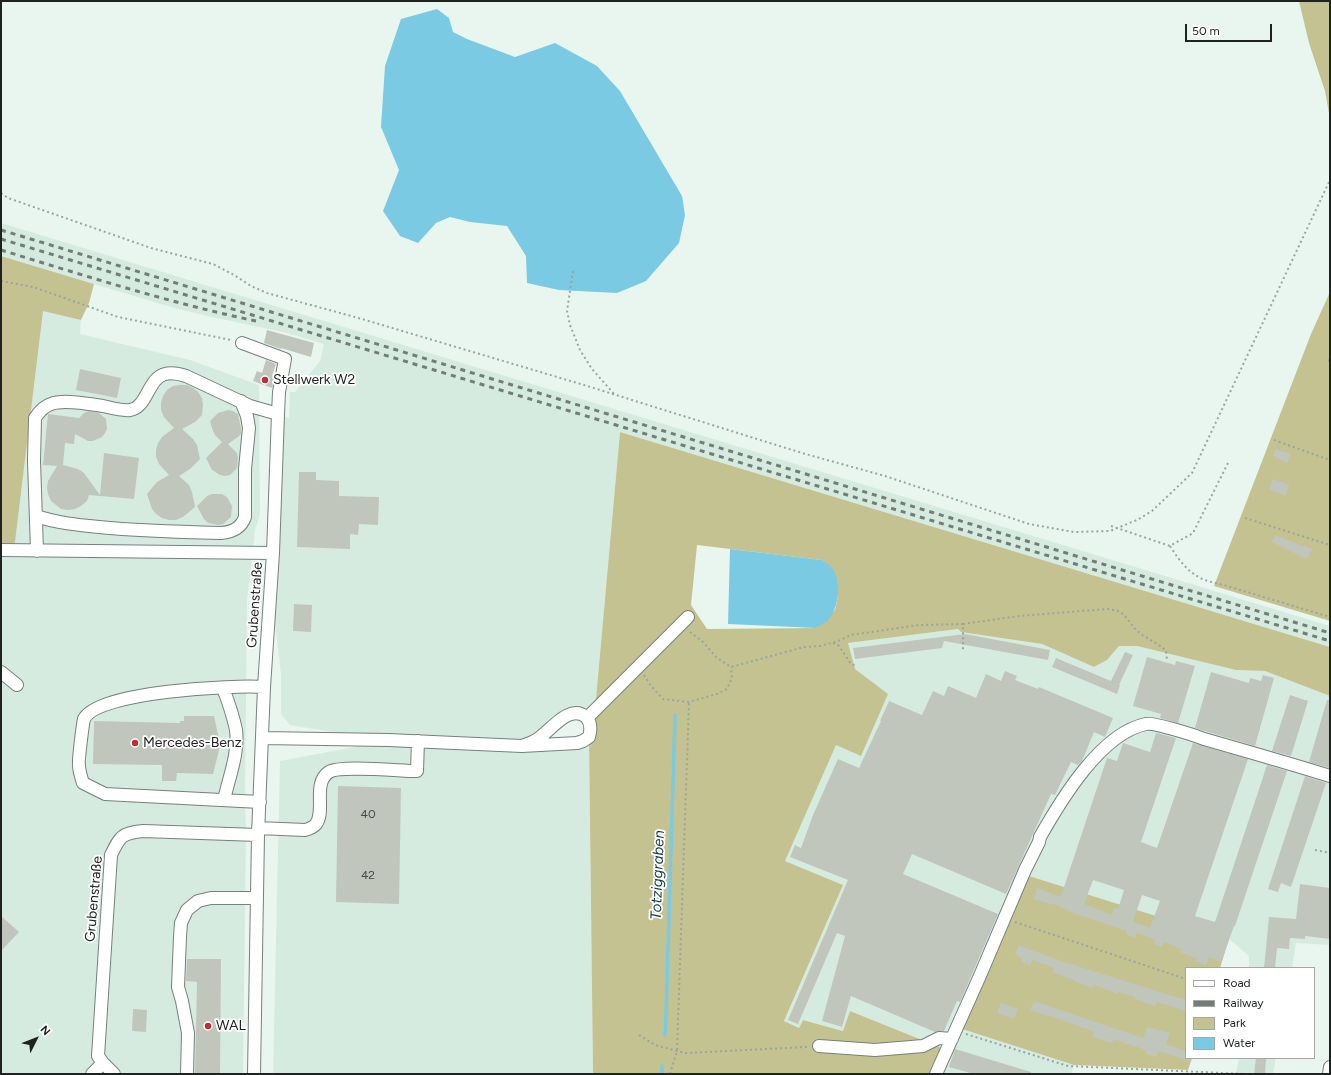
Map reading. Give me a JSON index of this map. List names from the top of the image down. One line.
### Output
{"streets":{"street":["Grubenstraße"]},"water":["Totziggraben"],"places":["Stellwerk W2","Mercedes-Benz","WAL"],"house_numbers":["40","42"],"legend":["Road","Railway","Park","Water"],"scale_bar":"50 m","north":"top right"}
